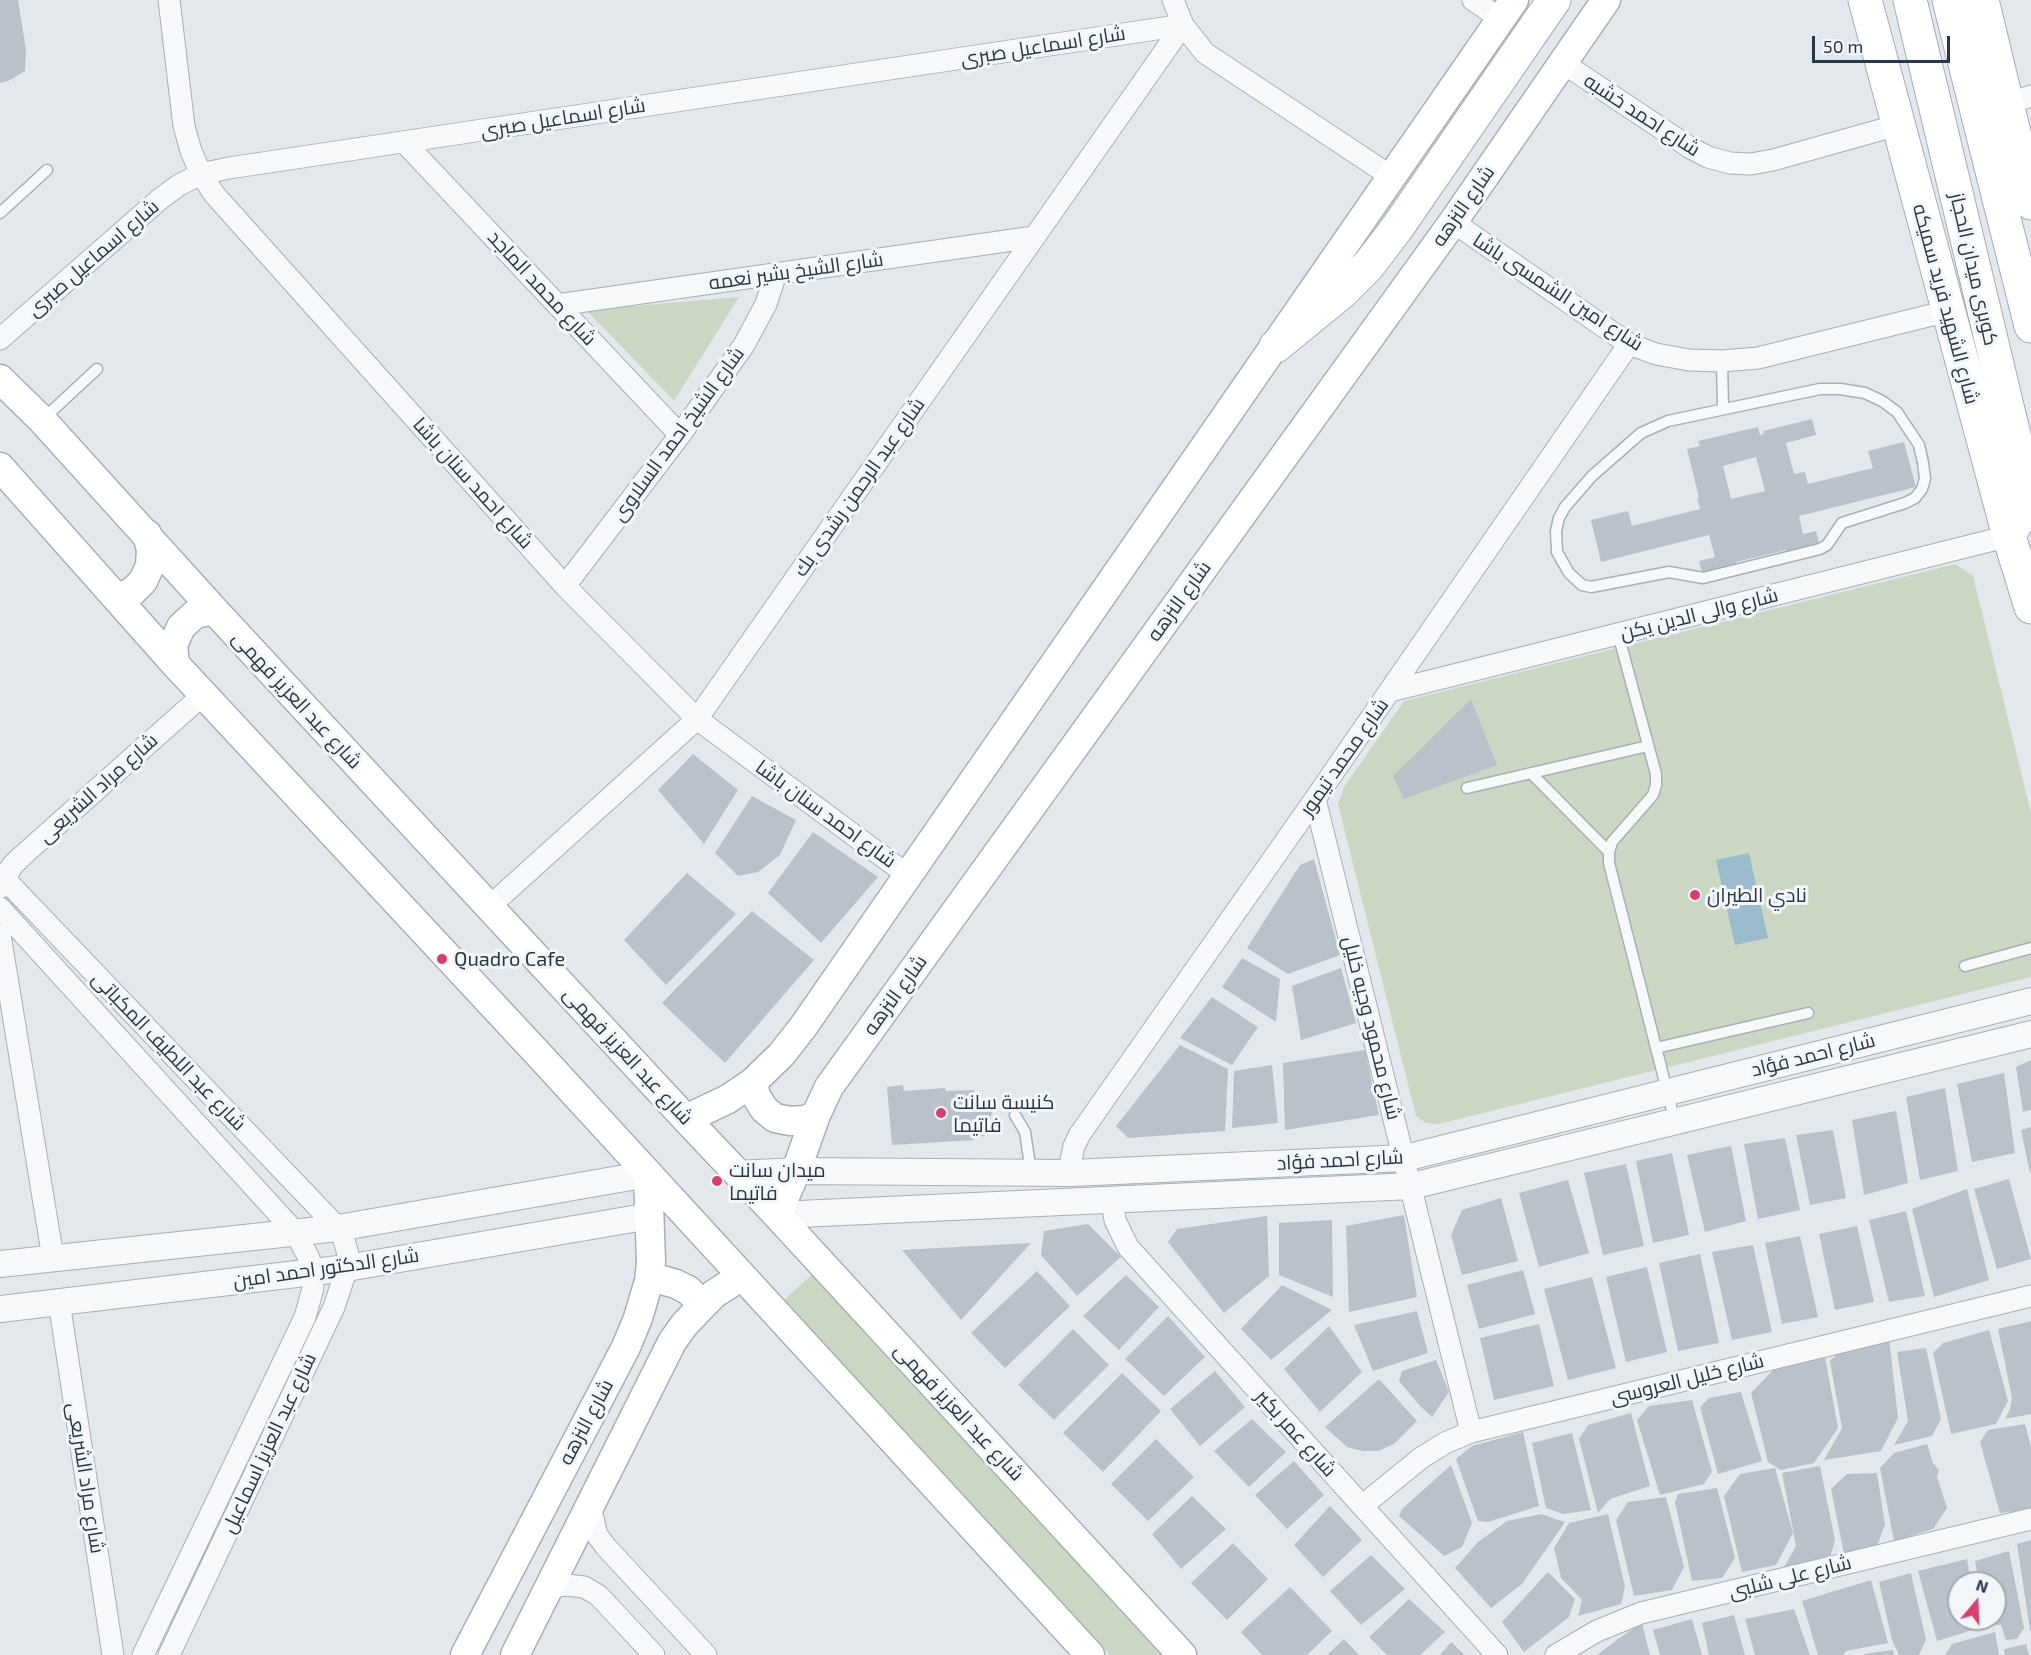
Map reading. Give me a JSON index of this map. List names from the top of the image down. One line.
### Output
{"streets":{"main road":["شارع النزهه","كوبرى ميدان الحجاز","شارع الشهيد فريد سميكه","شارع عبد العزيز فهمى"],"street":["شارع اسماعيل صبرى","شارع احمد خشبه","شارع الشيخ بشير نعمه","شارع محمد الماجد","شارع امين الشمسى باشا","شارع الشيخ احمد السلاوى","شارع احمد سنان باشا","شارع عبد الرحمن رشدى بك","شارع والى الدين يكن","شارع محمد تيمور","شارع مراد الشريعى","شارع محمود وجيه خليل","شارع عبد اللطيف المكباتى","شارع احمد فؤاد","شارع الدكتور احمد امين","شارع خليل العروسى","شارع عمر بكير","شارع عبد العزيز اسماعيل","شارع على شلبى"]},"crossings":[["شارع اسماعيل صبرى","شارع محمد الماجد"],["شارع اسماعيل صبرى","شارع احمد سنان باشا"],["شارع اسماعيل صبرى","شارع عبد الرحمن رشدى بك"],["شارع احمد خشبه","شارع النزهه"],["شارع احمد خشبه","شارع الشهيد فريد سميكه"],["شارع النزهه","شارع امين الشمسى باشا"],["شارع النزهه","شارع عبد العزيز فهمى"],["شارع النزهه","شارع احمد فؤاد"],["شارع النزهه","شارع الدكتور احمد امين"],["كوبرى ميدان الحجاز","شارع الشهيد فريد سميكه"],["كوبرى ميدان الحجاز","شارع والى الدين يكن"],["شارع الشيخ بشير نعمه","شارع محمد الماجد"],["شارع الشيخ بشير نعمه","شارع الشيخ احمد السلاوى"],["شارع الشيخ بشير نعمه","شارع عبد الرحمن رشدى بك"],["شارع محمد الماجد","شارع الشيخ احمد السلاوى"],["شارع امين الشمسى باشا","شارع الشهيد فريد سميكه"],["شارع امين الشمسى باشا","شارع محمد تيمور"],["شارع الشهيد فريد سميكه","شارع والى الدين يكن"],["شارع الشيخ احمد السلاوى","شارع احمد سنان باشا"],["شارع احمد سنان باشا","شارع عبد الرحمن رشدى بك"],["شارع عبد الرحمن رشدى بك","شارع عبد العزيز فهمى"],["شارع والى الدين يكن","شارع محمد تيمور"],["شارع عبد العزيز فهمى","شارع احمد فؤاد"],["شارع محمد تيمور","شارع محمود وجيه خليل"],["شارع محمد تيمور","شارع احمد فؤاد"],["شارع مراد الشريعى","شارع عبد اللطيف المكباتى"],["شارع مراد الشريعى","شارع الدكتور احمد امين"],["شارع محمود وجيه خليل","شارع احمد فؤاد"],["شارع محمود وجيه خليل","شارع خليل العروسى"],["شارع عبد اللطيف المكباتى","شارع الدكتور احمد امين"],["شارع عبد اللطيف المكباتى","شارع عبد العزيز اسماعيل"],["شارع احمد فؤاد","شارع عمر بكير"],["شارع الدكتور احمد امين","شارع عبد العزيز اسماعيل"],["شارع خليل العروسى","شارع عمر بكير"]],"places":["نادي الطيران","Quadro Cafe","كنيسة سانت فاتيما","ميدان سانت فاتيما"],"scale_bar":"50 m","north":"top"}
